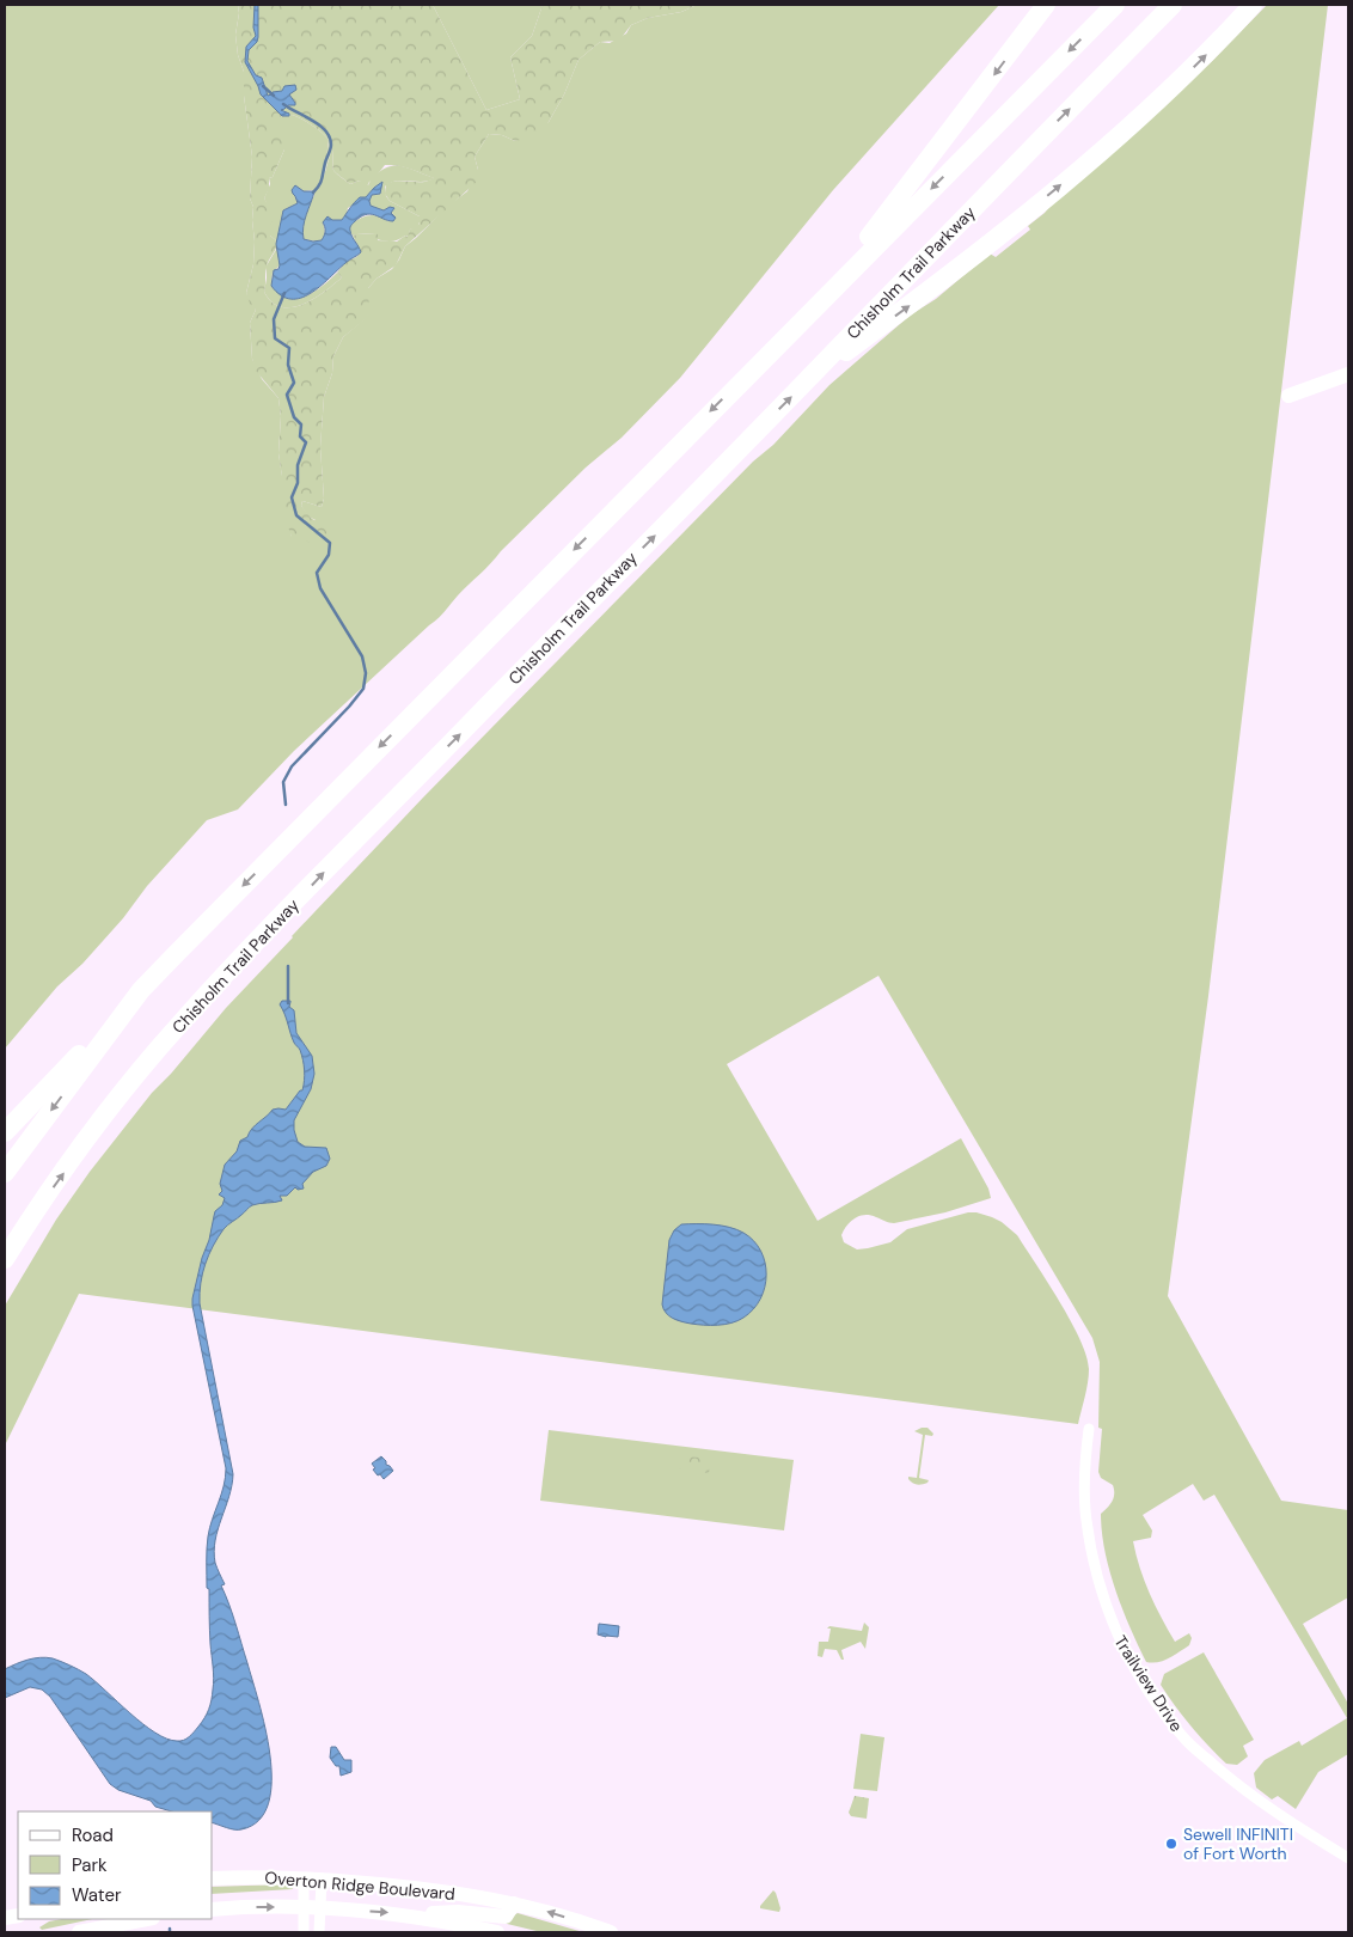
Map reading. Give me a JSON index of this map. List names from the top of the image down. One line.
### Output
{"streets":{"highway":["Chisholm Trail Parkway"],"street":["Trailview Drive","Overton Ridge Boulevard"]},"places":["Sewell INFINITI of Fort Worth"],"legend":["Road","Park","Water"]}
